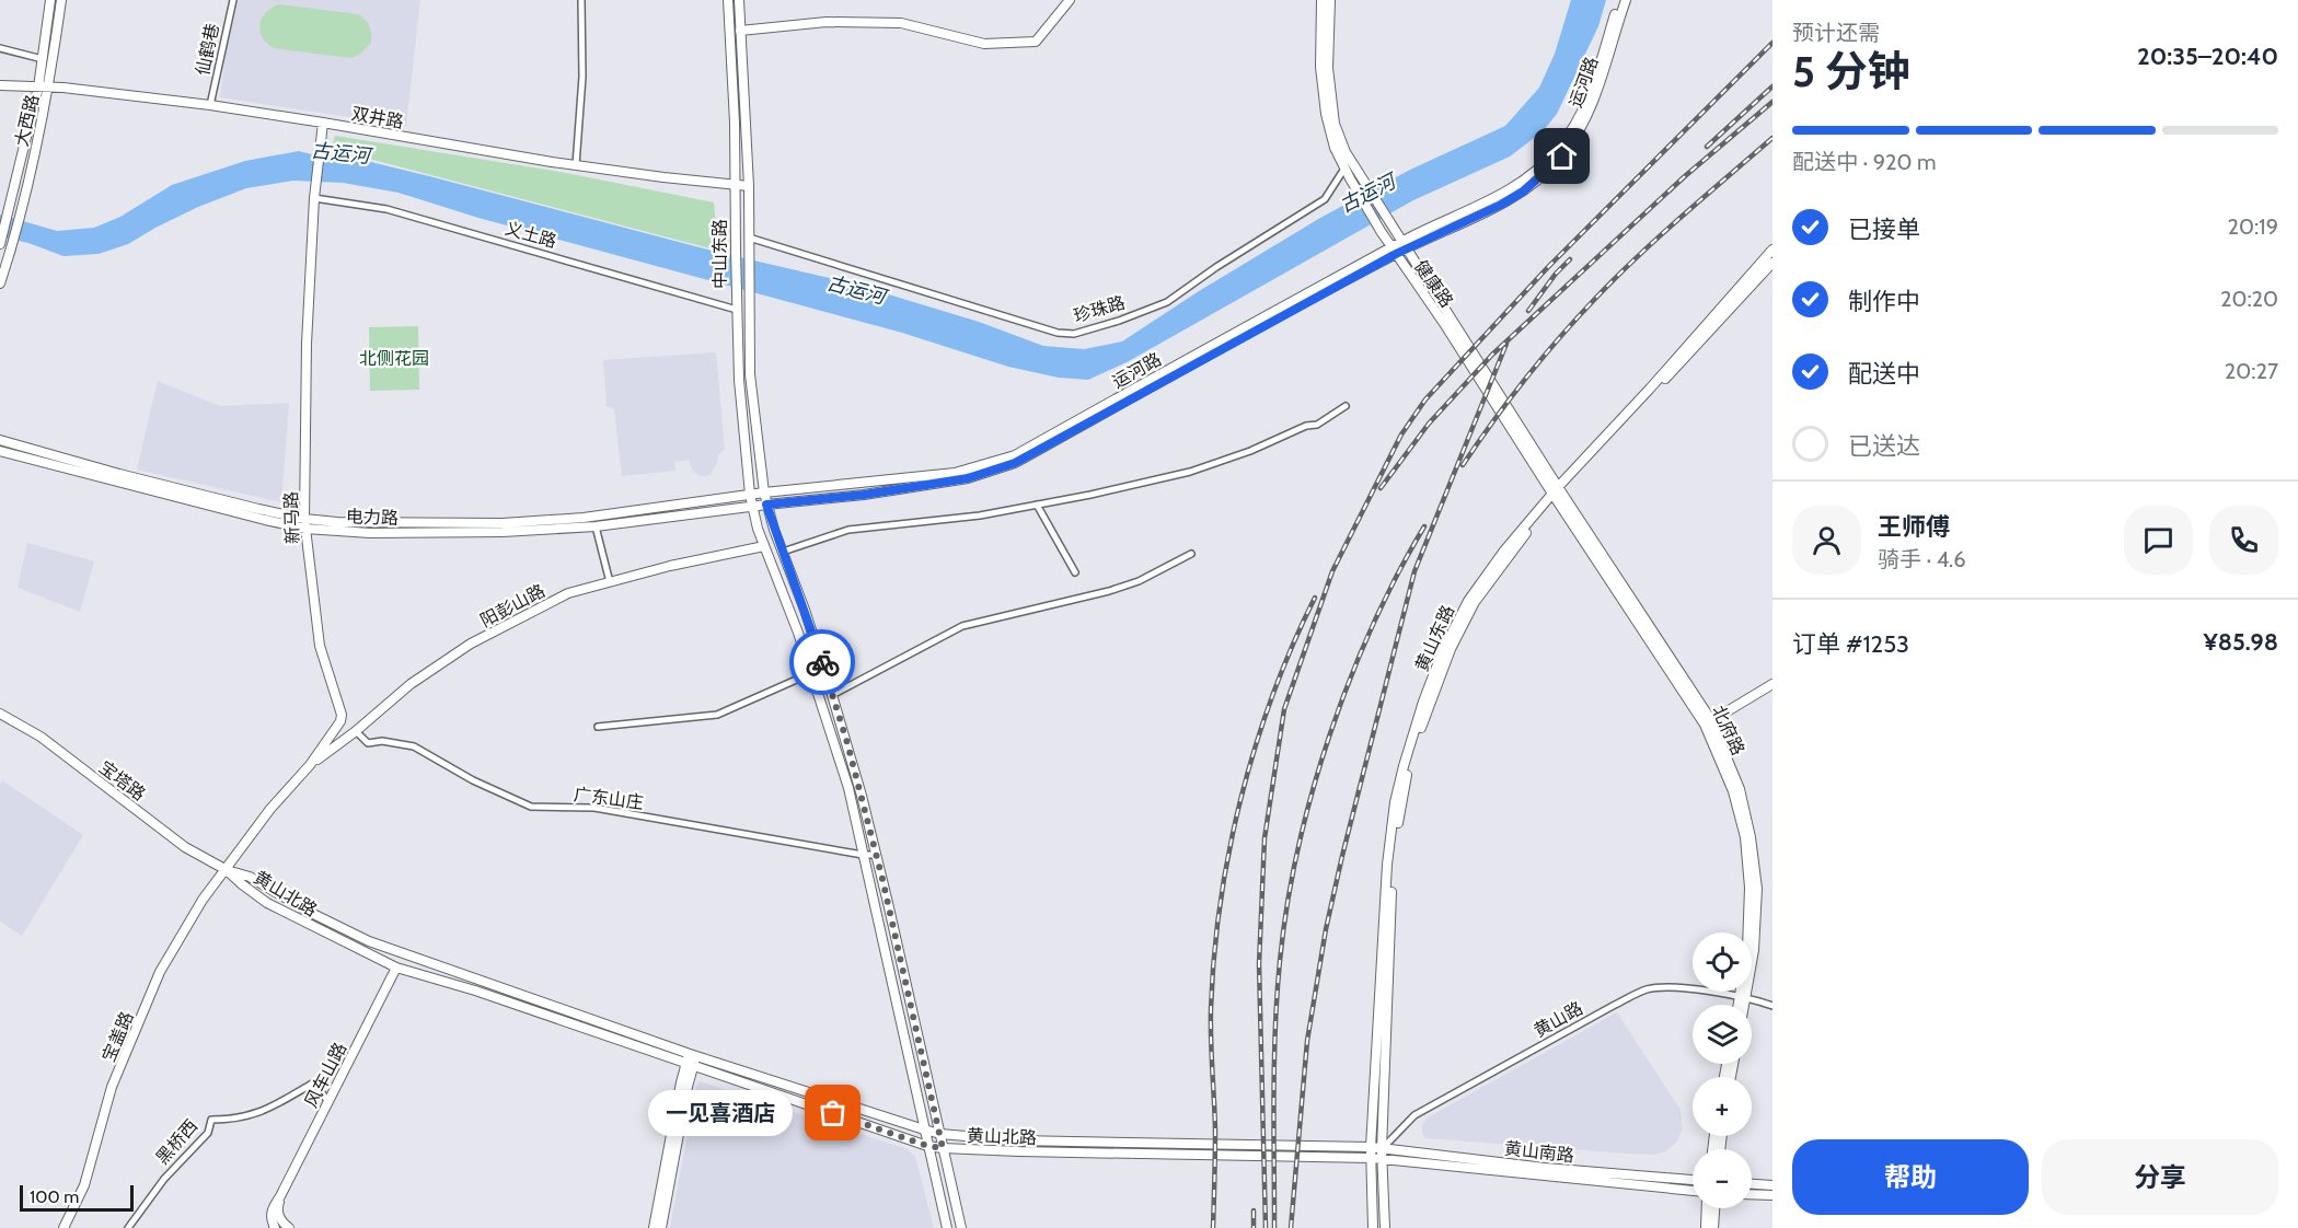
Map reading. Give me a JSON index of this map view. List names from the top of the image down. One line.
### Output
{"streets":{"main road":["运河路","双井路","大西路","中山东路","健康路","电力路","新马路","阳彭山路","黄山东路","北府路","宝塔路","黄山北路","宝盖路","风车山路","黄山南路"],"street":["仙鹤巷","义土路","珍珠路","广东山庄","黄山路","黑桥西"]},"crossings":[["仙鹤巷","双井路"],["运河路","中山东路"],["运河路","健康路"],["运河路","电力路"],["双井路","大西路"],["双井路","中山东路"],["双井路","新马路"],["义土路","中山东路"],["义土路","新马路"],["中山东路","珍珠路"],["中山东路","电力路"],["中山东路","阳彭山路"],["中山东路","广东山庄"],["中山东路","黄山北路"],["健康路","珍珠路"],["健康路","黄山东路"],["健康路","北府路"],["电力路","新马路"],["新马路","阳彭山路"],["新马路","宝塔路"],["新马路","黄山北路"],["新马路","宝盖路"],["阳彭山路","广东山庄"],["黄山东路","北府路"],["黄山东路","黄山北路"],["黄山东路","黄山路"],["黄山东路","黄山南路"],["北府路","黄山路"],["宝塔路","黄山北路"],["宝塔路","宝盖路"],["黄山北路","宝盖路"],["黄山北路","风车山路"],["黄山北路","黄山南路"],["黄山路","黄山南路"],["风车山路","黑桥西"]],"water":["古运河"],"parks":["北侧花园"],"places":["一见喜酒店"],"scale_bar":"100 m","page":{"heading":["5 分钟","预计还需","20:35–20:40"],"panel":["王师傅","骑手 · 4.6","订单 #1253","¥85.98"],"bar":"配送中 · 920 m","list":[["已接单","20:19"],["制作中","20:20"],["配送中","20:27"],"已送达"],"map_buttons":["+","−"],"bubble":"一见喜酒店","buttons":["帮助","分享"],"scale":"100 m"}}
